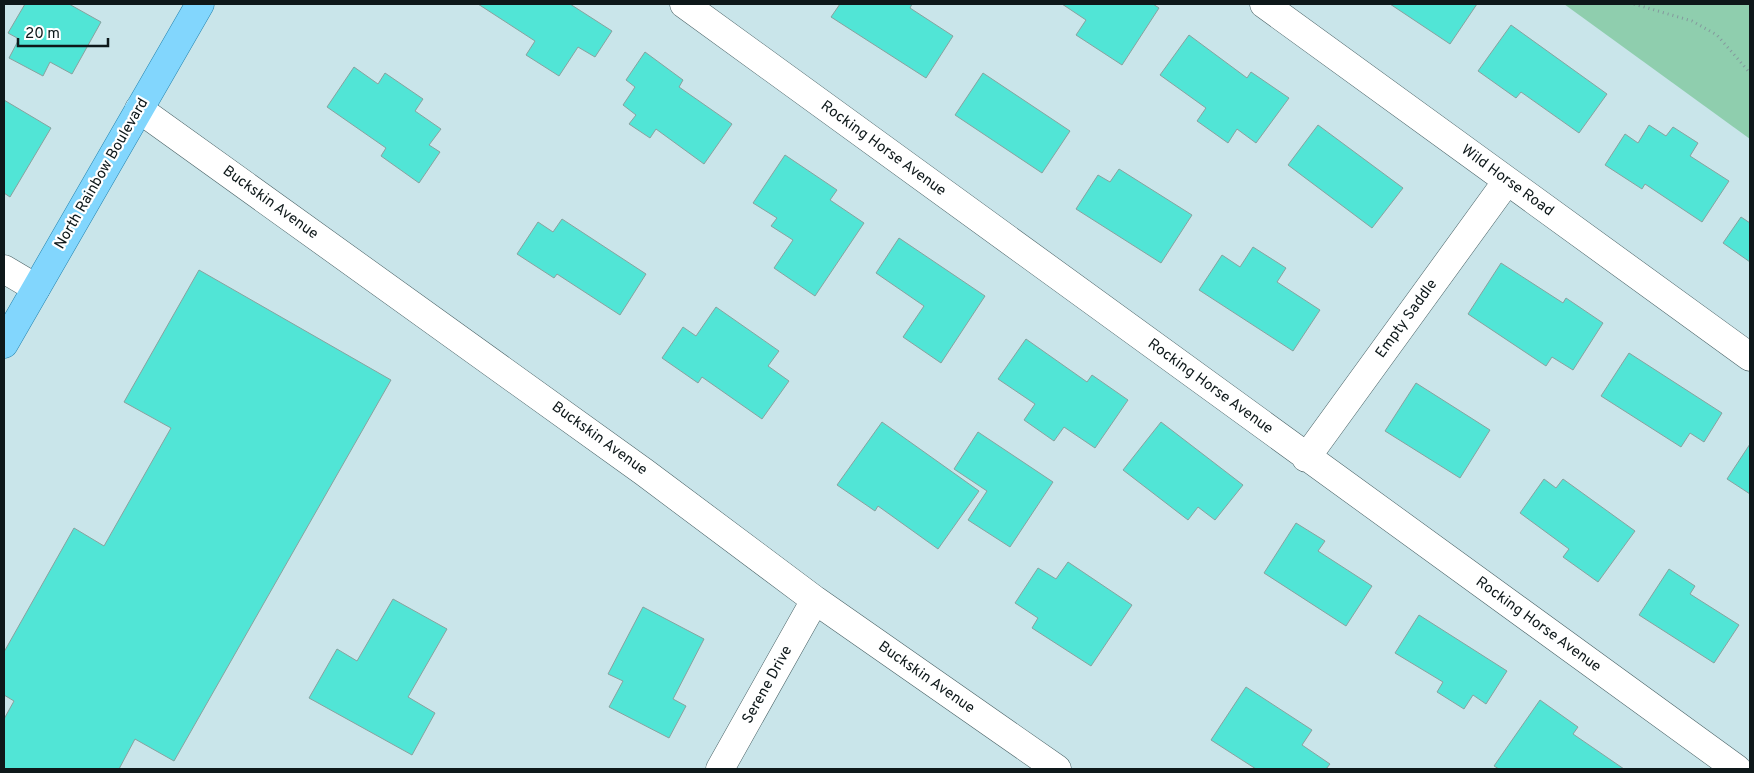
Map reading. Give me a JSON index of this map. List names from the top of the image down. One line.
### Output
{"streets":{"main road":["North Rainbow Boulevard"],"street":["Rocking Horse Avenue","Wild Horse Road","Buckskin Avenue","Empty Saddle","Serene Drive"]},"crossings":[["Rocking Horse Avenue","Empty Saddle"],["North Rainbow Boulevard","Buckskin Avenue"],["Wild Horse Road","Empty Saddle"],["Buckskin Avenue","Serene Drive"]],"scale_bar":"20 m"}
